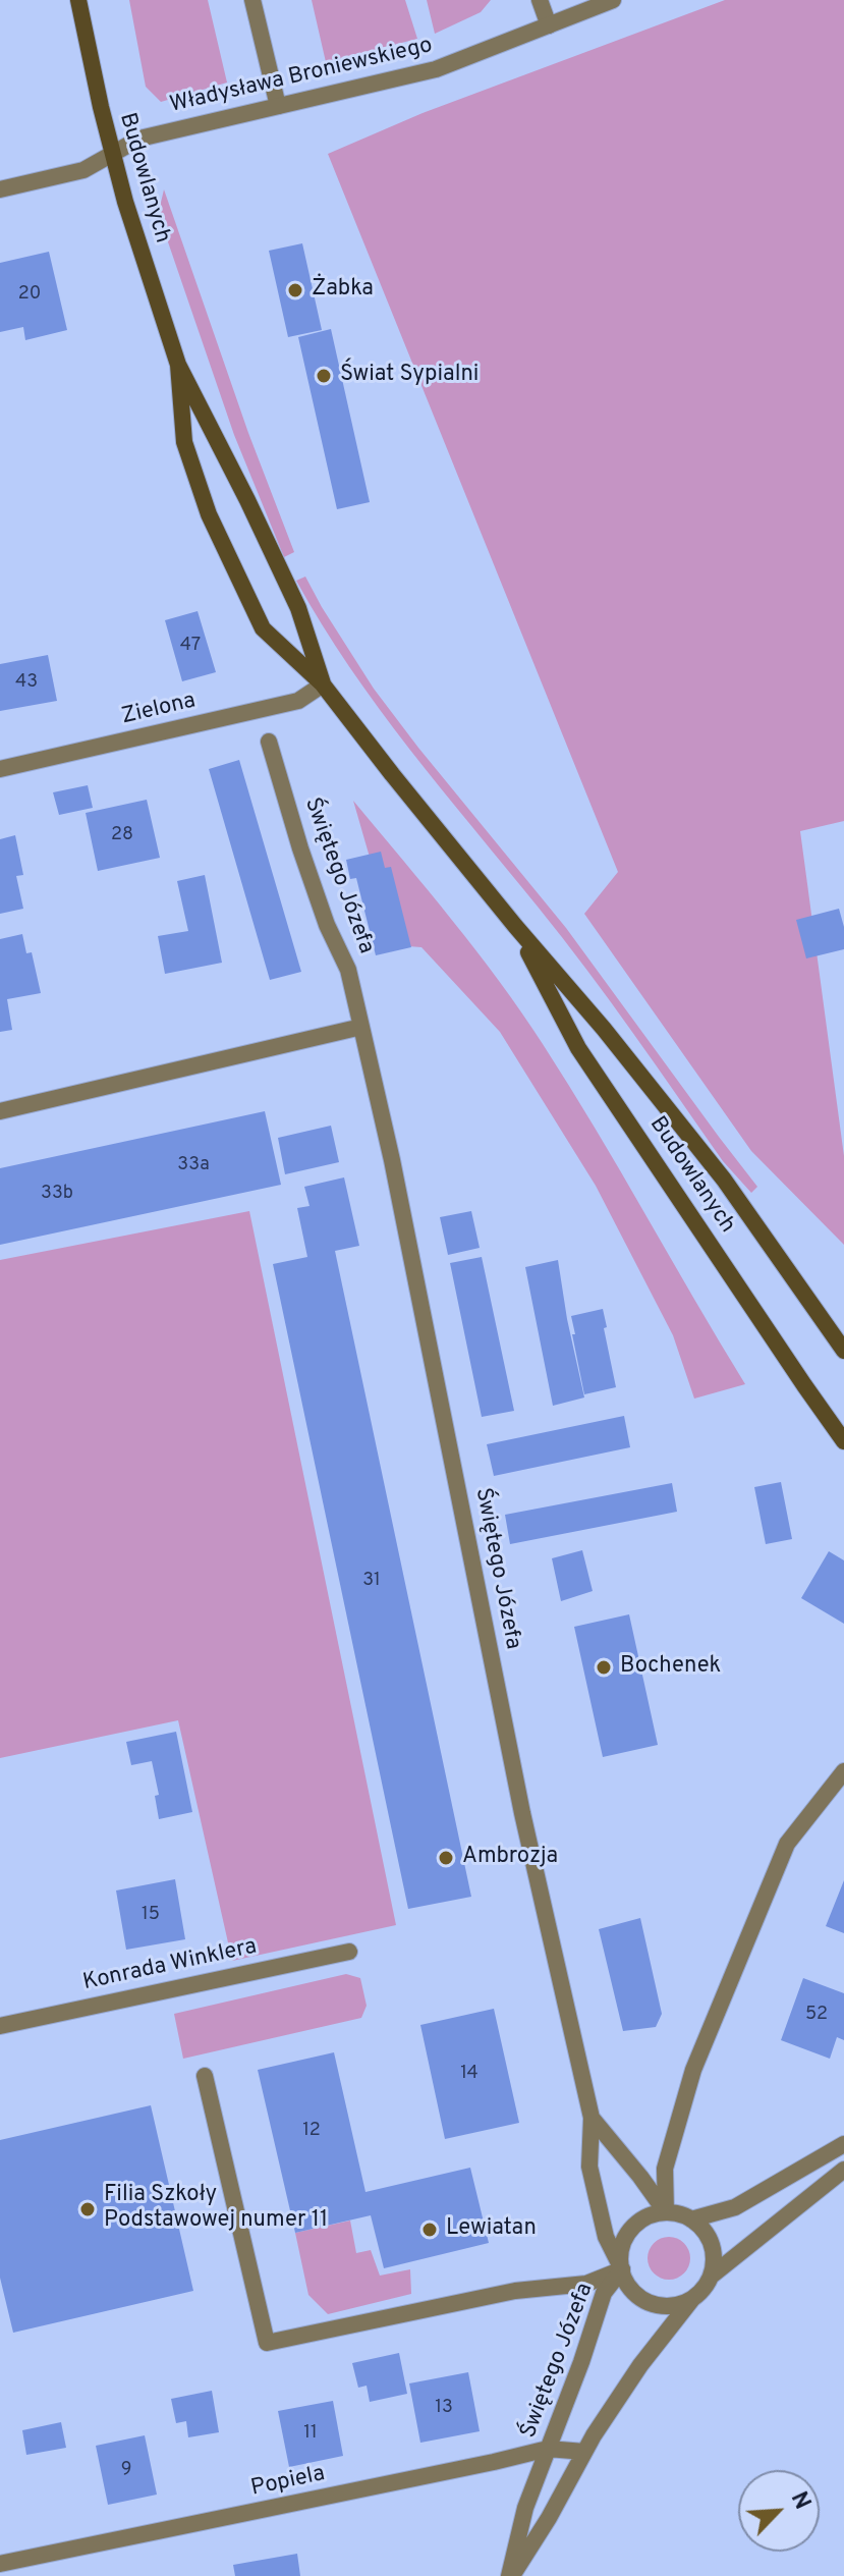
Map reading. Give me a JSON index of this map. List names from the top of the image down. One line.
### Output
{"streets":{"street":["Władysława Broniewskiego","Budowlanych","Zielona","Świętego Józefa","Konrada Winklera","Popiela"]},"crossings":[["Władysława Broniewskiego","Budowlanych"],["Budowlanych","Zielona"],["Świętego Józefa","Popiela"]],"places":["Żabka","Świat Sypialni","Bochenek","Ambrozja","Filia Szkoły Podstawowej numer 11","Lewiatan"],"house_numbers":["20","47","43","28","33a","33b","31","15","52","14","12","13","11","9"],"north":"top right"}
